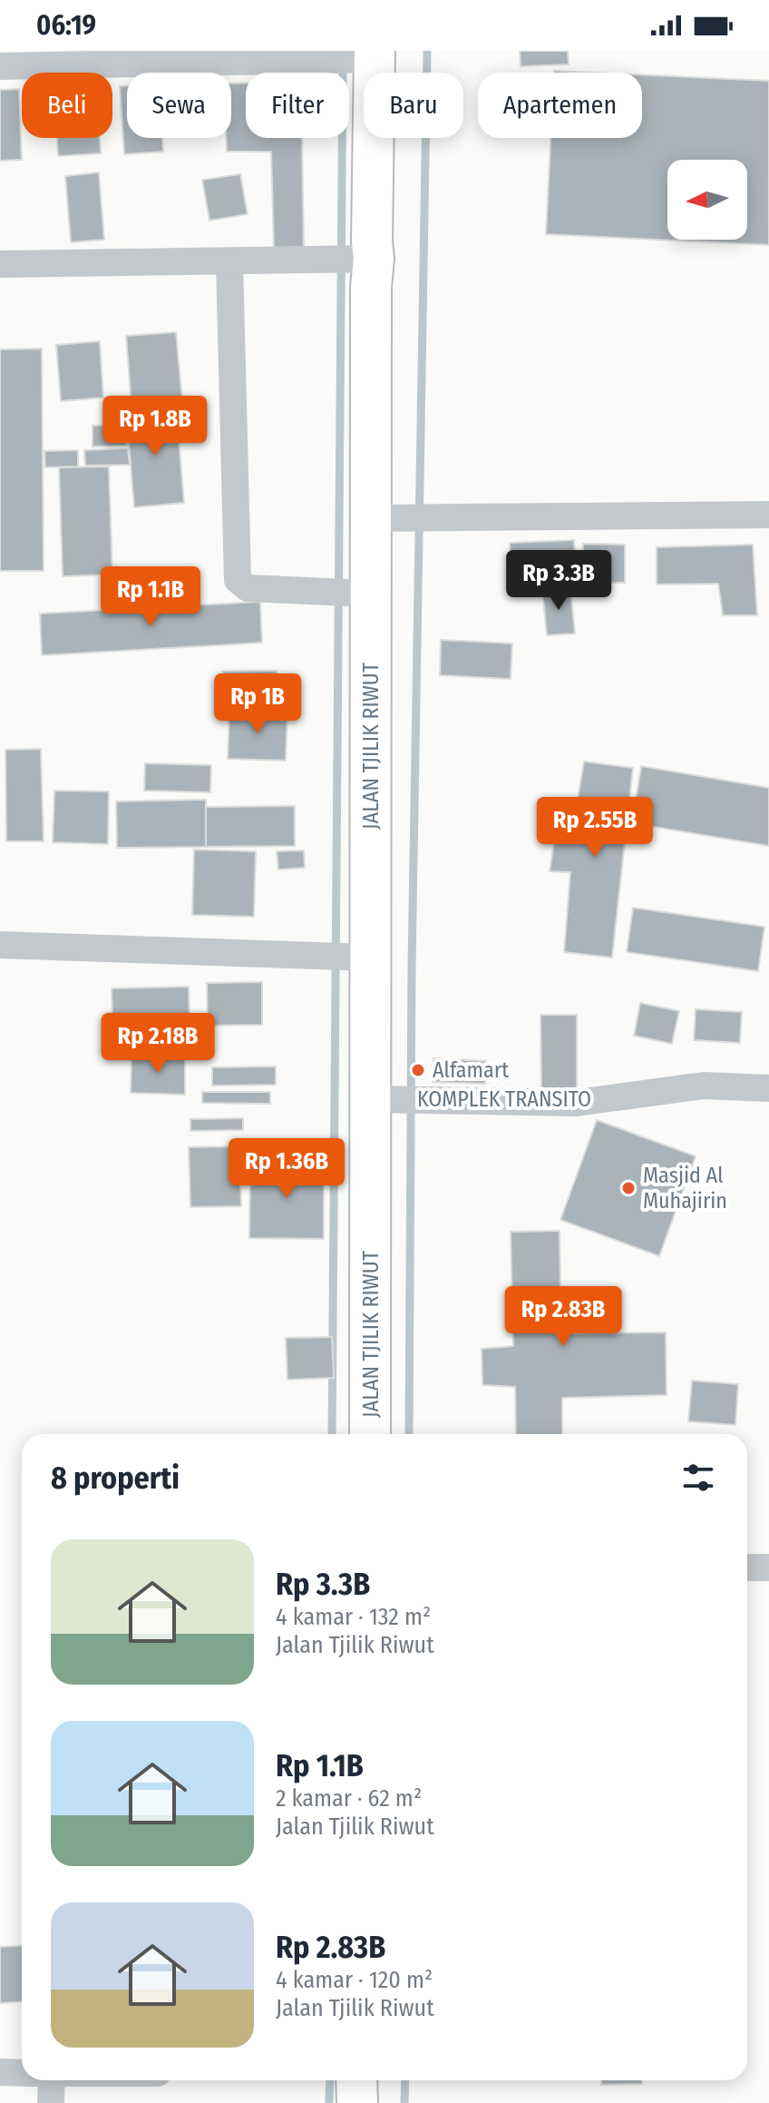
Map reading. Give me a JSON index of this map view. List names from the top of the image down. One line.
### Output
{"streets":{"highway":["JALAN TJILIK RIWUT"],"street":["KOMPLEK TRANSITO"]},"crossings":[["JALAN TJILIK RIWUT","KOMPLEK TRANSITO"]],"places":["Alfamart","Masjid Al Muhajirin"],"north":"left","page":{"status":"06:19","chip":["Beli","Sewa","Filter","Baru","Apartemen"],"price":["Rp 1.8B","Rp 3.3B","Rp 1.1B","Rp 1B","Rp 2.55B","Rp 2.18B","Rp 1.36B","Rp 2.83B"],"heading":"8 properti","list":[{"name":"Rp 3.3B","note":"4 kamar · 132 m² · Jalan Tjilik Riwut"},{"name":"Rp 1.1B","note":"2 kamar · 62 m² · Jalan Tjilik Riwut"},{"name":"Rp 2.83B","note":"4 kamar · 120 m² · Jalan Tjilik Riwut"}]}}
